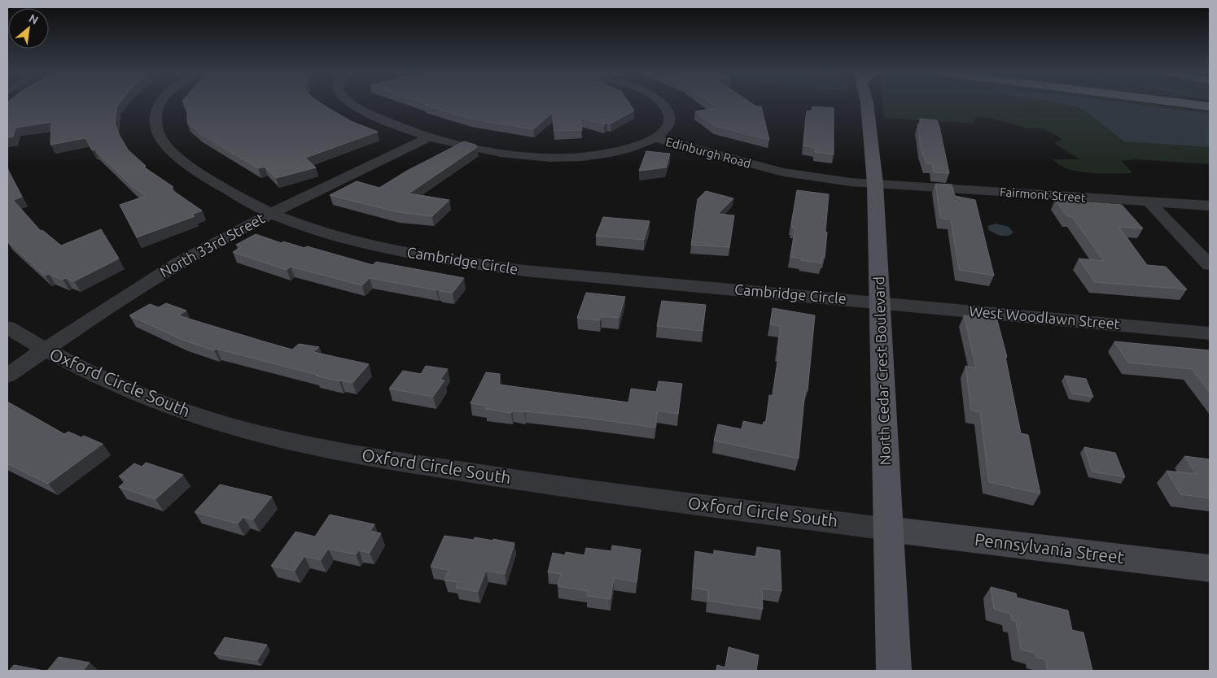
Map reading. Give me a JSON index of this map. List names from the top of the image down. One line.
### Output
{"streets":{"main road":["North Cedar Crest Boulevard"],"street":["Edinburgh Road","Fairmont Street","North 33rd Street","Cambridge Circle","West Woodlawn Street","Oxford Circle South","Pennsylvania Street"]},"crossings":[["Edinburgh Road","Fairmont Street"],["Edinburgh Road","North 33rd Street"],["Edinburgh Road","North Cedar Crest Boulevard"],["Fairmont Street","North Cedar Crest Boulevard"],["North 33rd Street","Cambridge Circle"],["North 33rd Street","Oxford Circle South"],["Cambridge Circle","West Woodlawn Street"],["Cambridge Circle","North Cedar Crest Boulevard"],["West Woodlawn Street","North Cedar Crest Boulevard"],["North Cedar Crest Boulevard","Oxford Circle South"],["North Cedar Crest Boulevard","Pennsylvania Street"],["Oxford Circle South","Pennsylvania Street"]],"north":"top right"}
